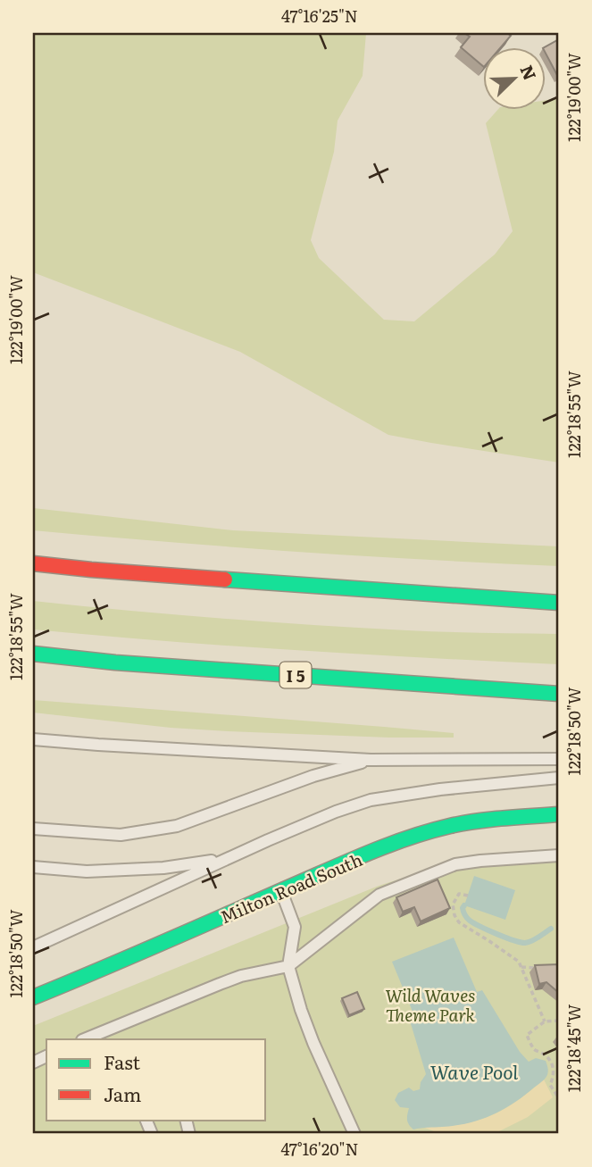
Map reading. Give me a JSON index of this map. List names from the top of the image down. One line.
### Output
{"streets":{"main road":["I 5","Milton Road South"]},"water":["Wave Pool"],"parks":["Wild Waves Theme Park"],"legend":["Fast","Jam"],"north":"top right","coordinates":["47°16'25\"N","122°19'00\"W","122°18'55\"W","122°18'50\"W","122°18'45\"W","47°16'20\"N"]}
